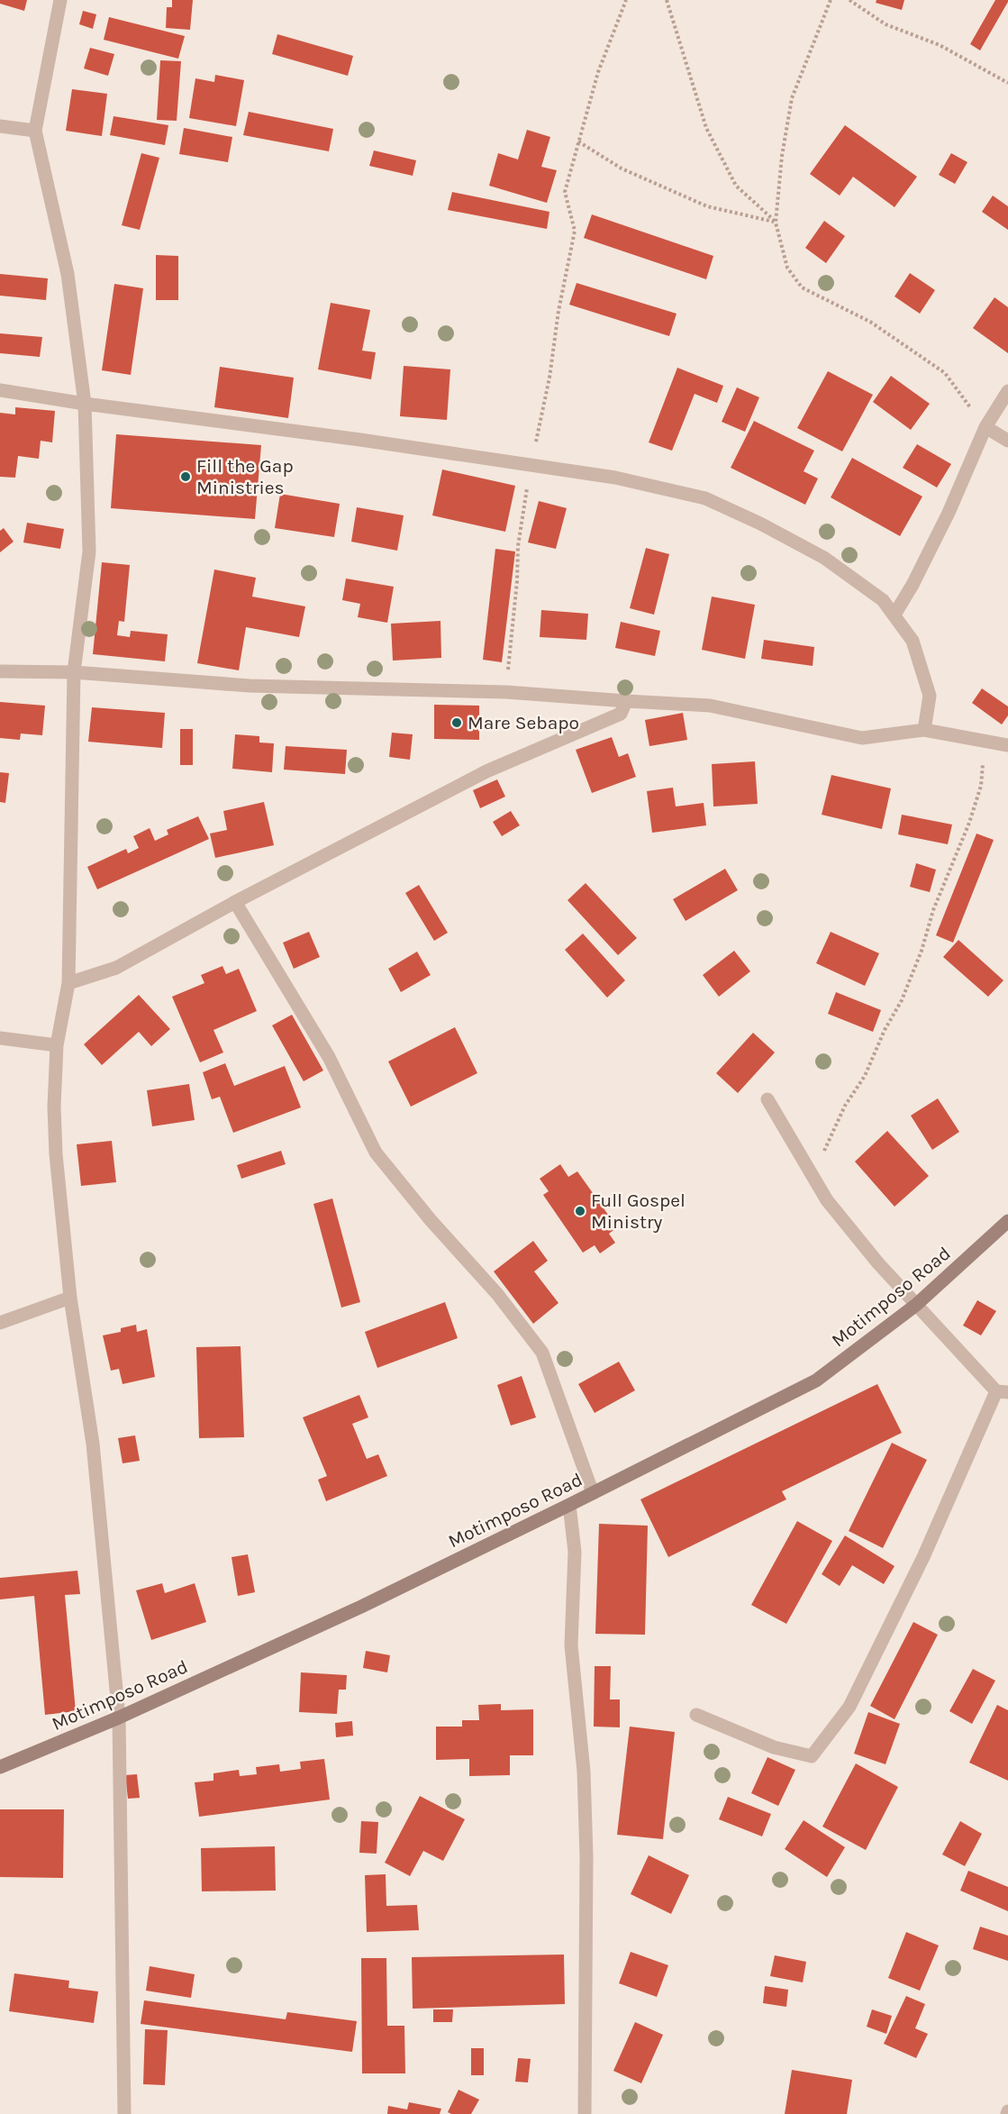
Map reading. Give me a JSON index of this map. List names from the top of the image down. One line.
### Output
{"streets":{"street":["Motimposo Road"]},"places":["Fill the Gap Ministries","Mare Sebapo","Full Gospel Ministry"]}
